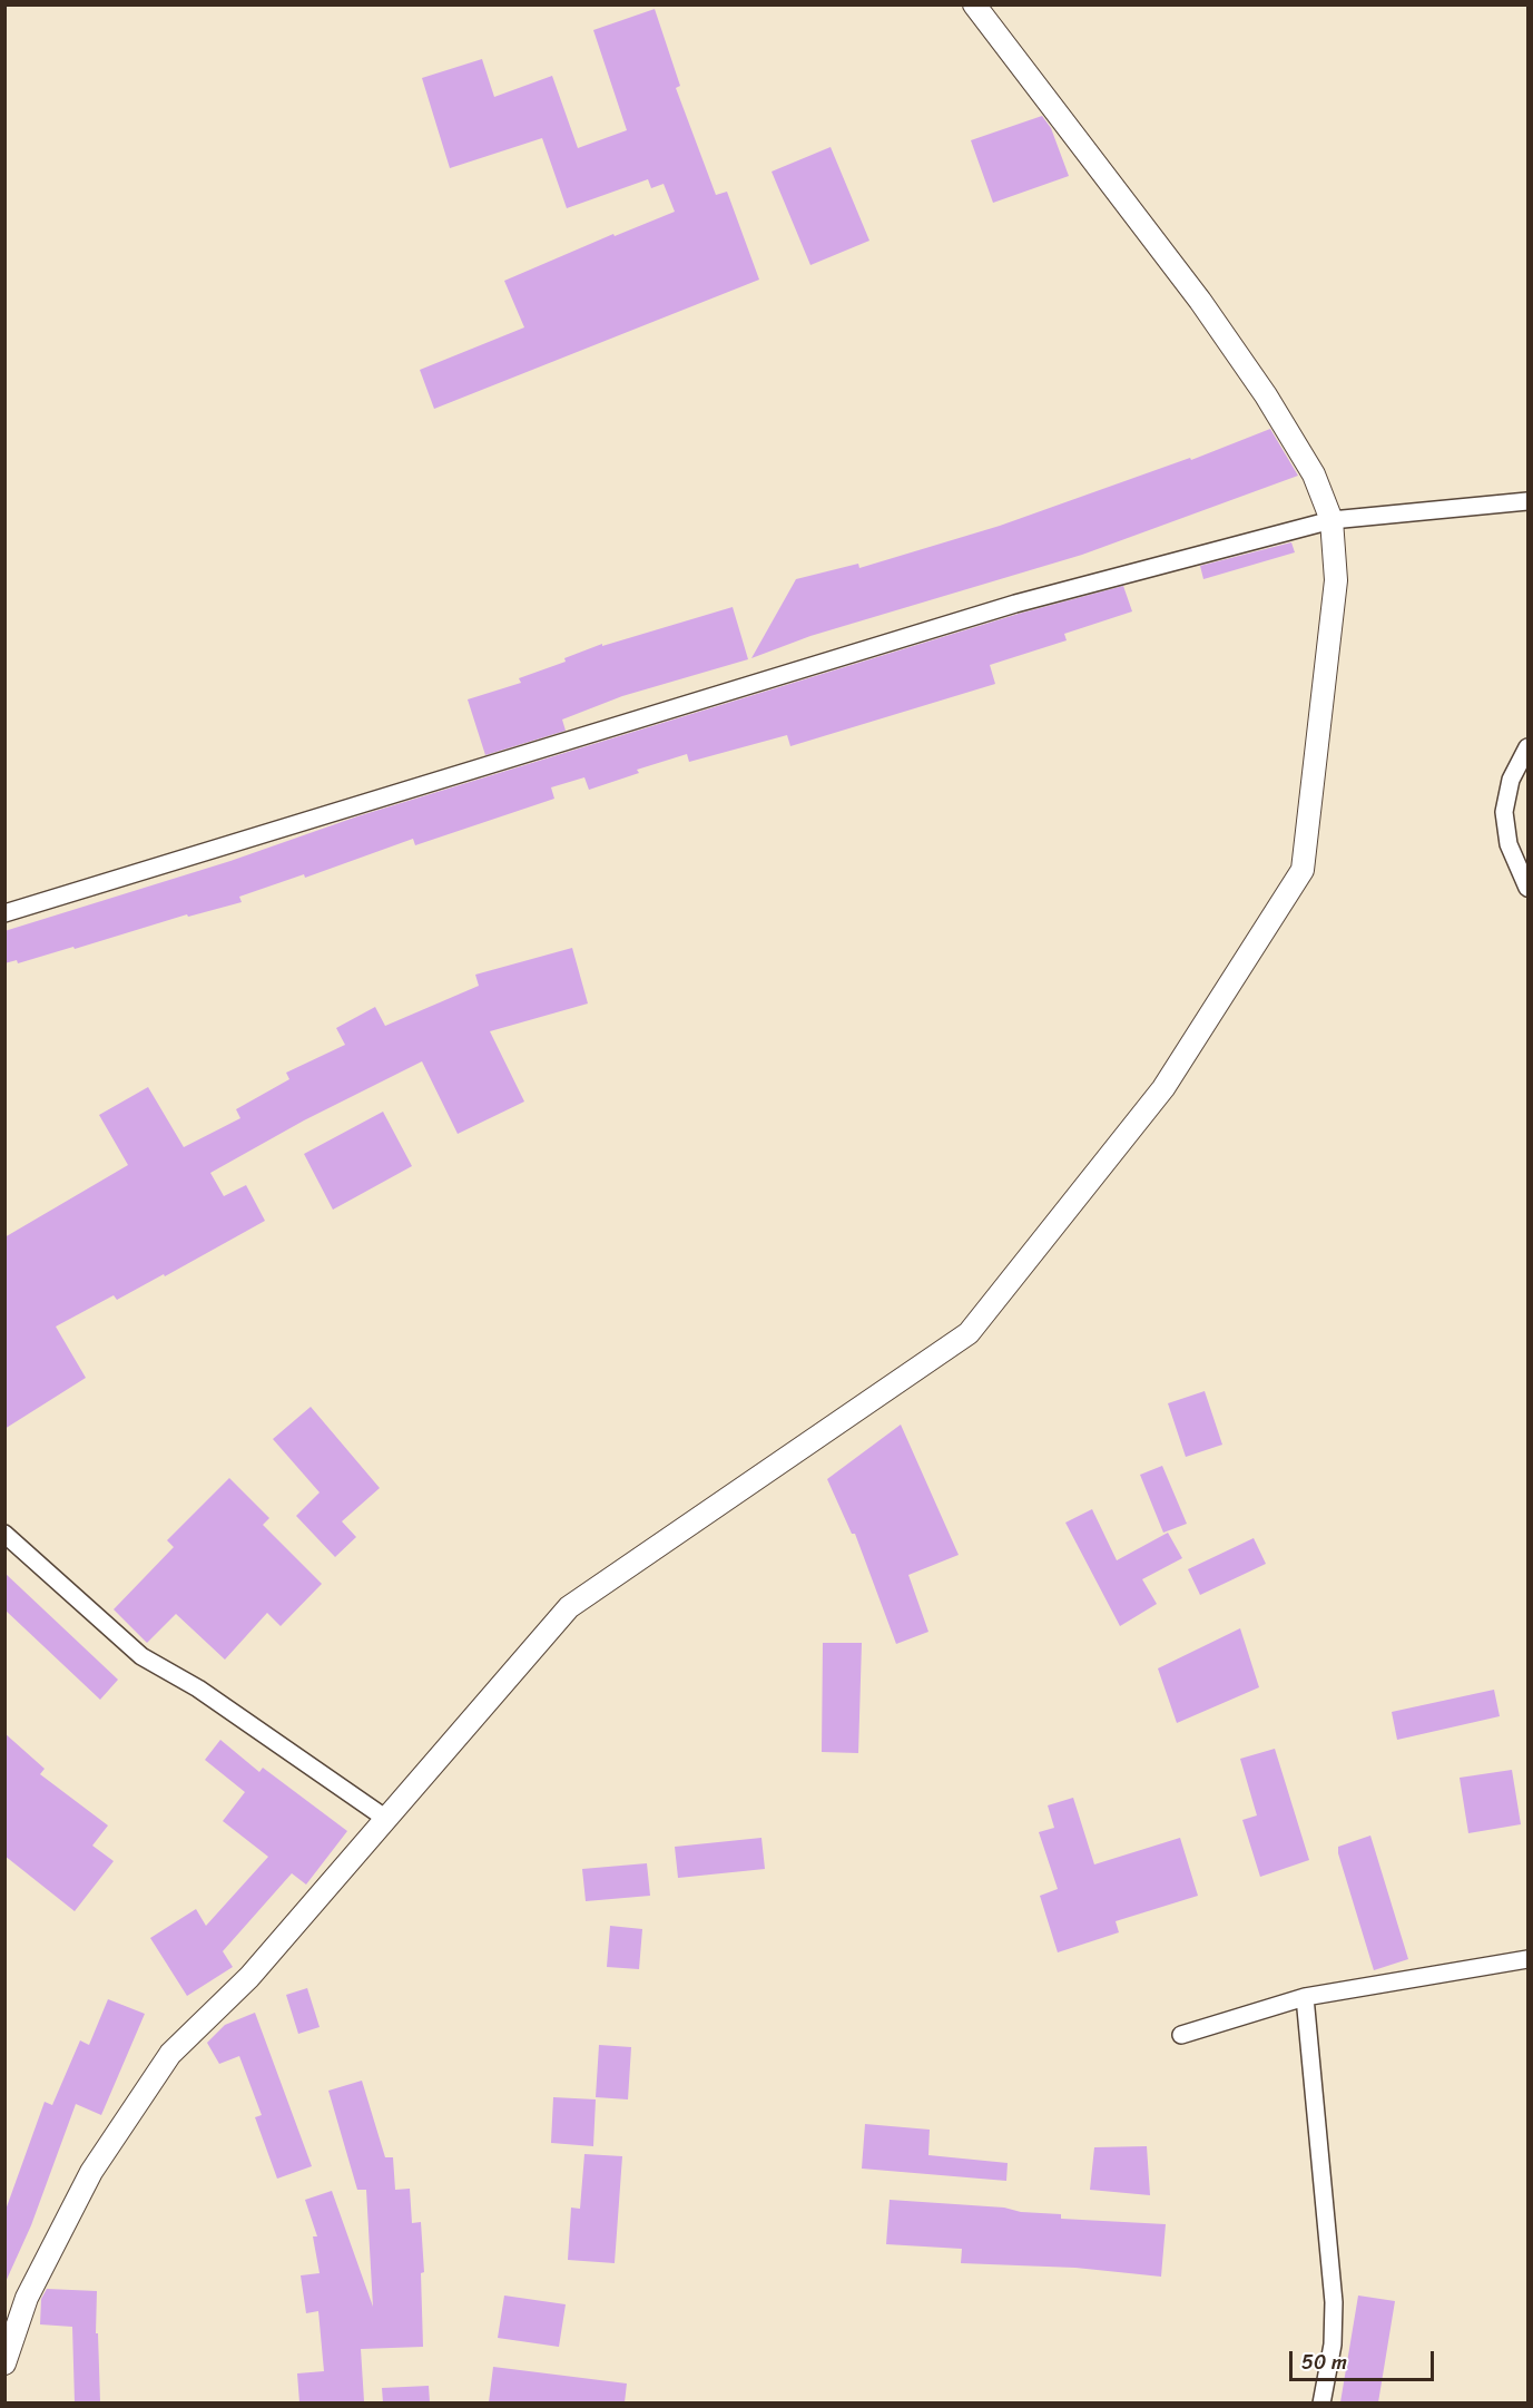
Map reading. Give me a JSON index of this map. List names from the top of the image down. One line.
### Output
{"scale_bar":"50 m"}
